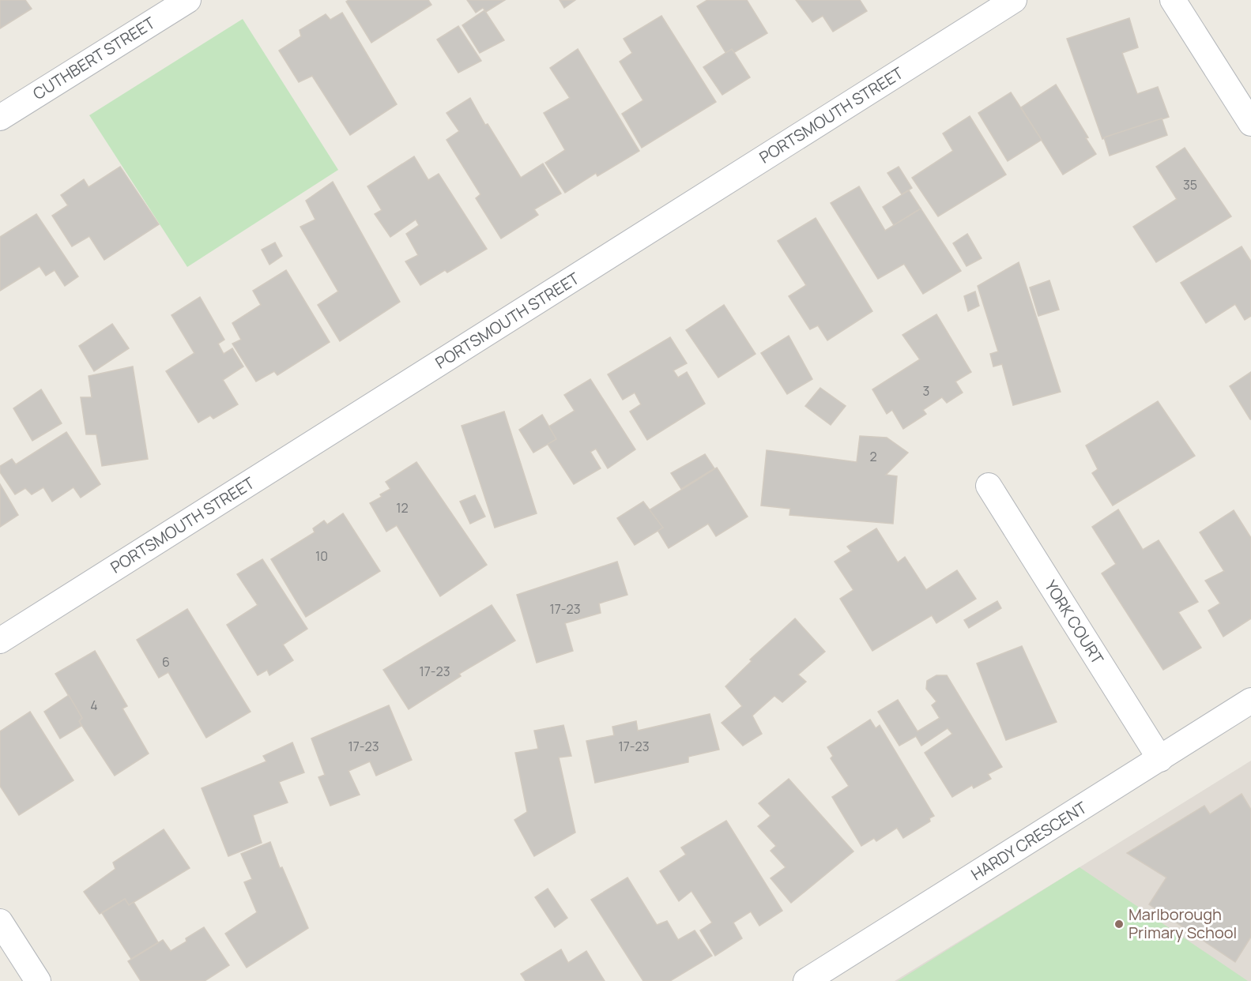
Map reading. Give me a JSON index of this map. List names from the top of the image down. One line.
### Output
{"streets":{"street":["CUTHBERT STREET","PORTSMOUTH STREET","YORK COURT","HARDY CRESCENT"]},"crossings":[["YORK COURT","HARDY CRESCENT"]],"places":["Marlborough Primary School"],"house_numbers":["35","3","2","12","10","17-23","6","17-23","4","17-23","17-23"]}
